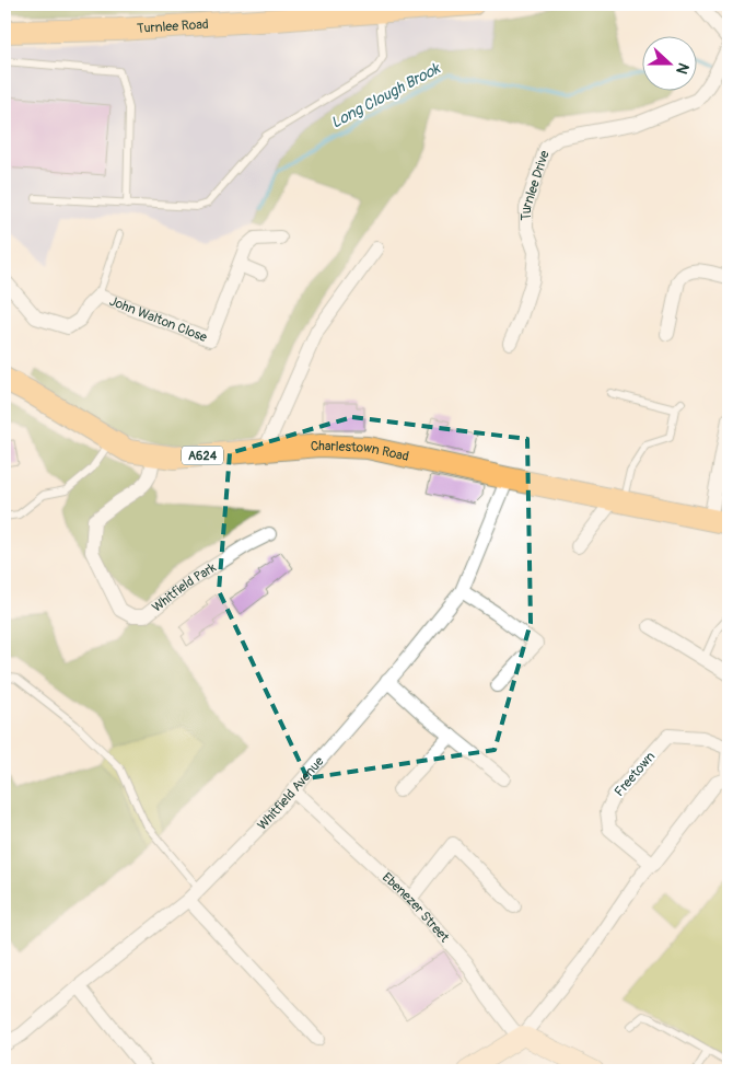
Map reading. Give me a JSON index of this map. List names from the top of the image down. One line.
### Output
{"streets":{"main road":["Turnlee Road","Charlestown Road","A624"],"street":["Turnlee Drive","John Walton Close","Whitfield Park","Freetown","Whitfield Avenue","Ebenezer Street"]},"crossings":[["Charlestown Road","Whitfield Park"],["Charlestown Road","Whitfield Avenue"],["Whitfield Avenue","Ebenezer Street"]],"water":["Long Clough Brook"],"north":"right"}
